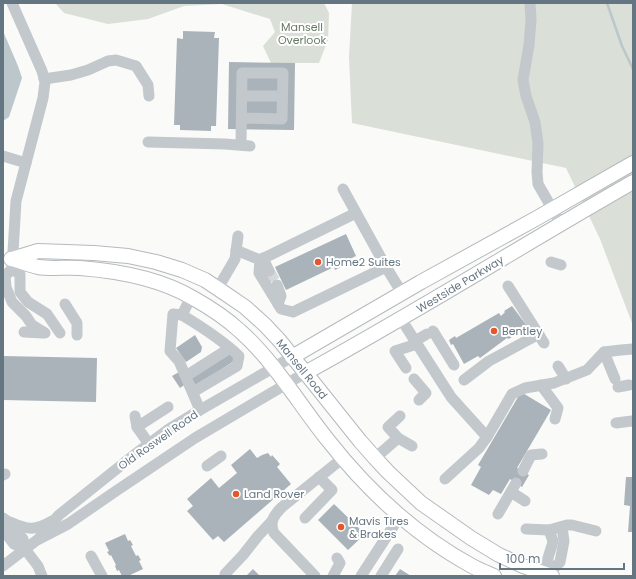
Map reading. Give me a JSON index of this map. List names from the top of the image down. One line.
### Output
{"streets":{"main road":["Westside Parkway","Mansell Road"],"street":["Old Roswell Road"]},"crossings":[["Westside Parkway","Mansell Road"],["Westside Parkway","Old Roswell Road"],["Mansell Road","Old Roswell Road"]],"parks":["Mansell Overlook"],"places":["Home2 Suites","Bentley","Land Rover","Mavis Tires & Brakes"],"scale_bar":"100 m"}
